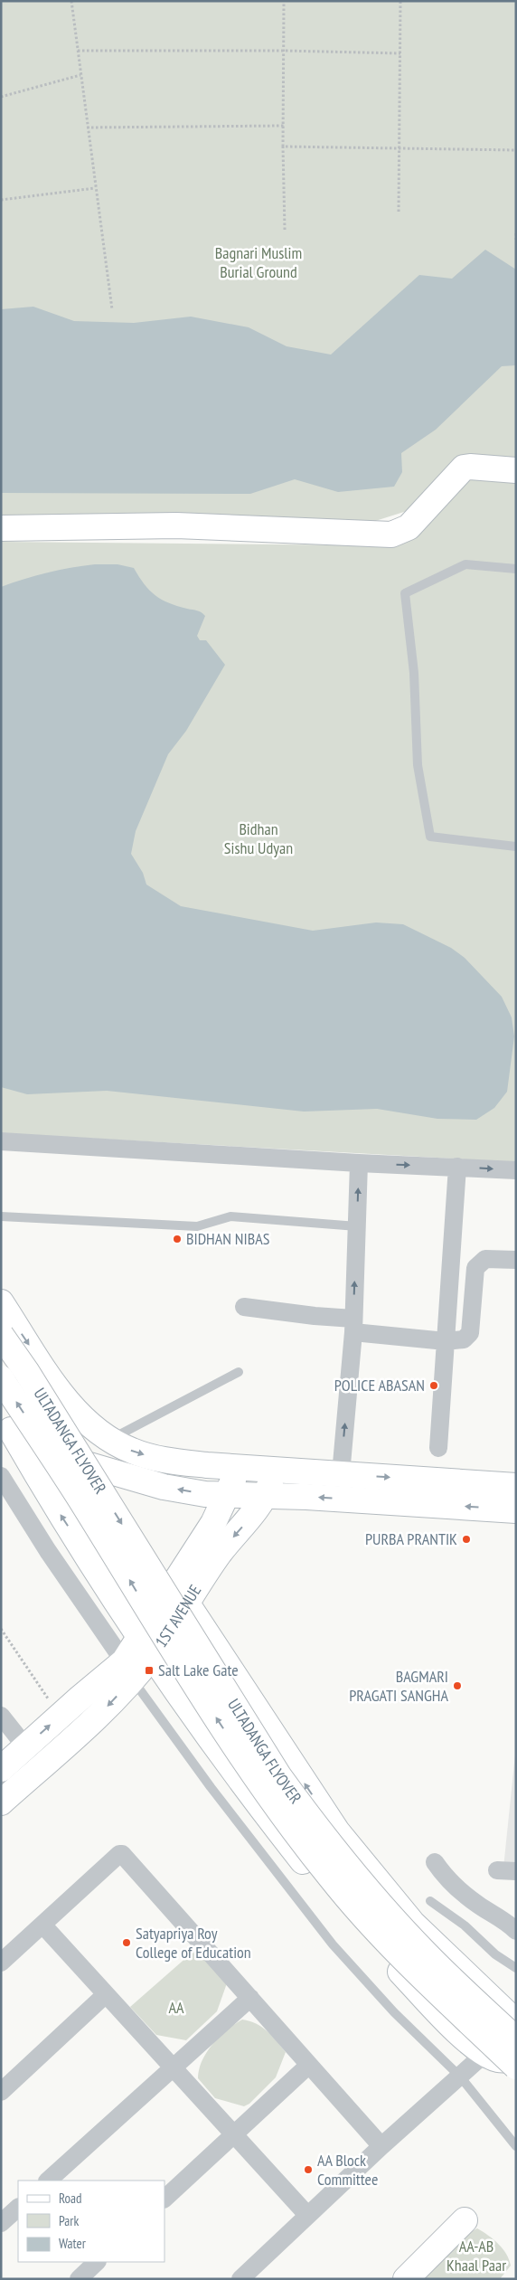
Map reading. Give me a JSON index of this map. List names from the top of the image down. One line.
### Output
{"streets":{"main road":["ULTADANGA FLYOVER","1ST AVENUE"]},"parks":["Bagnari Muslim Burial Ground","Bidhan Sishu Udyan","AA","AA-AB Khaal Paar"],"places":{"other":["BIDHAN NIBAS","POLICE ABASAN","PURBA PRANTIK","BAGMARI PRAGATI SANGHA","Satyapriya Roy College of Education","AA Block Committee"],"transit":["Salt Lake Gate"]},"legend":["Road","Park","Water"]}
